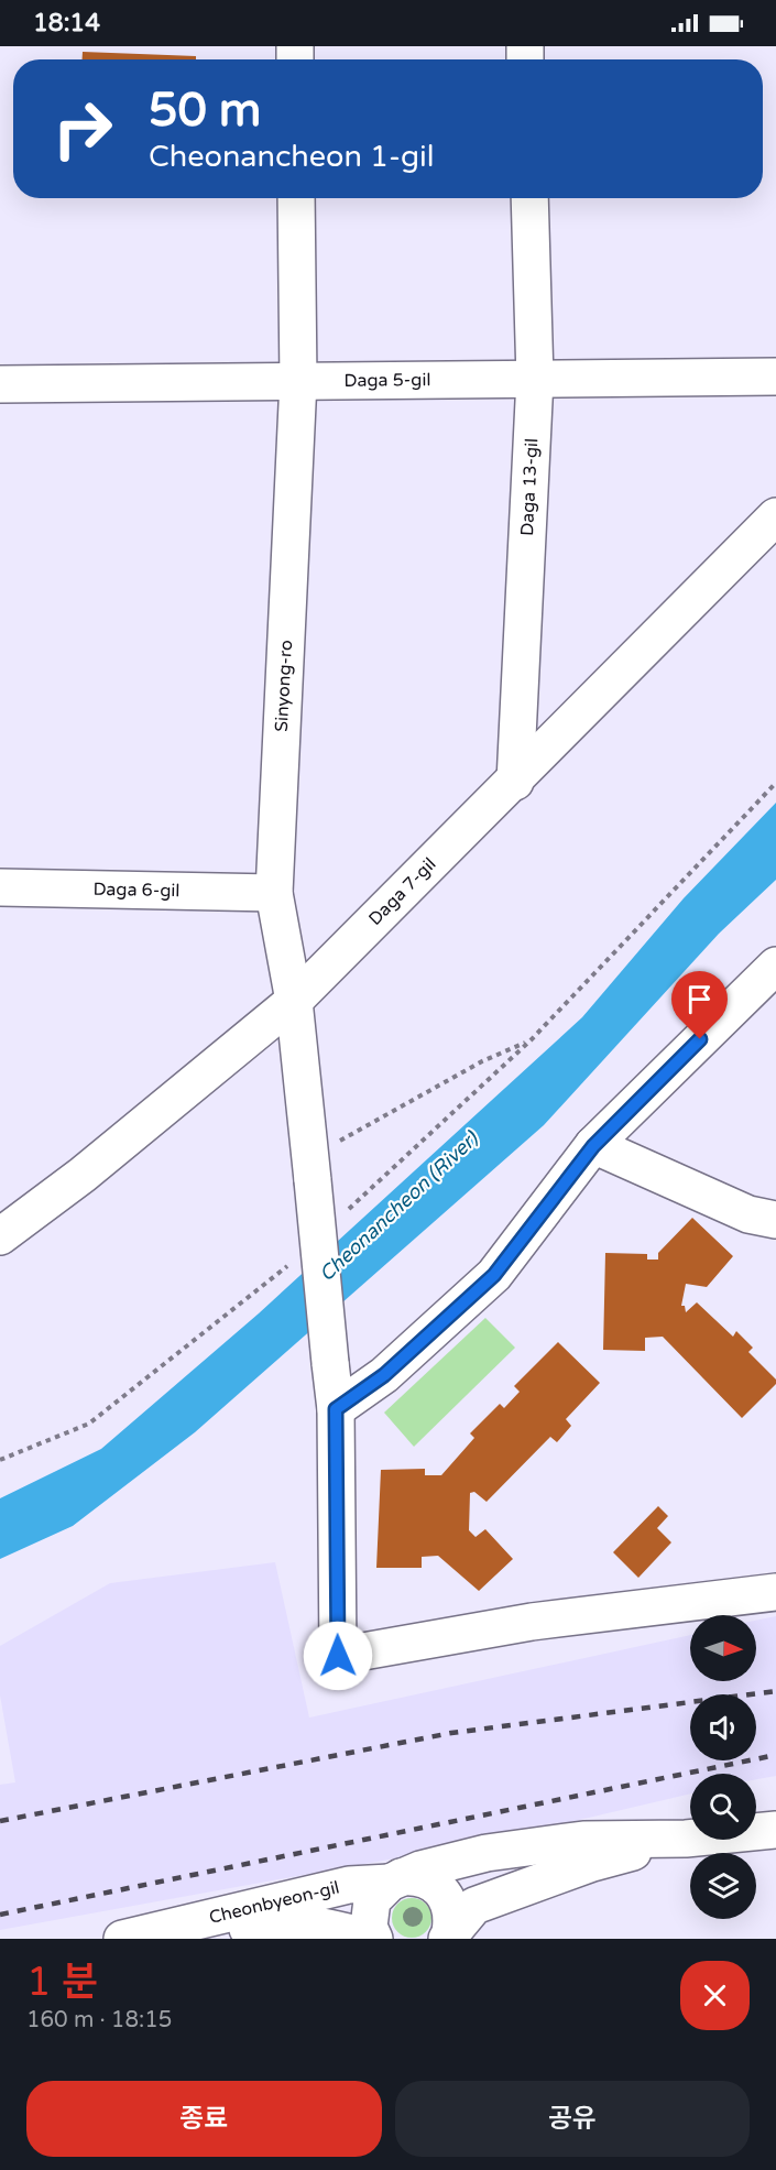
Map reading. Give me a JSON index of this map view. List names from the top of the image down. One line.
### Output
{"streets":{"street":["Daga 5-gil","Daga 13-gil","Sinyong-ro","Daga 6-gil","Daga 7-gil","Cheonbyeon-gil"]},"crossings":[["Daga 5-gil","Daga 13-gil"],["Daga 5-gil","Sinyong-ro"],["Daga 13-gil","Daga 7-gil"],["Sinyong-ro","Daga 6-gil"],["Sinyong-ro","Daga 7-gil"]],"water":["Cheonancheon (River)"],"north":"right","page":{"status":"18:14","turn":["50 m","Cheonancheon 1-gil"],"heading":["1 분","160 m · 18:15"],"buttons":["종료","공유"]}}
